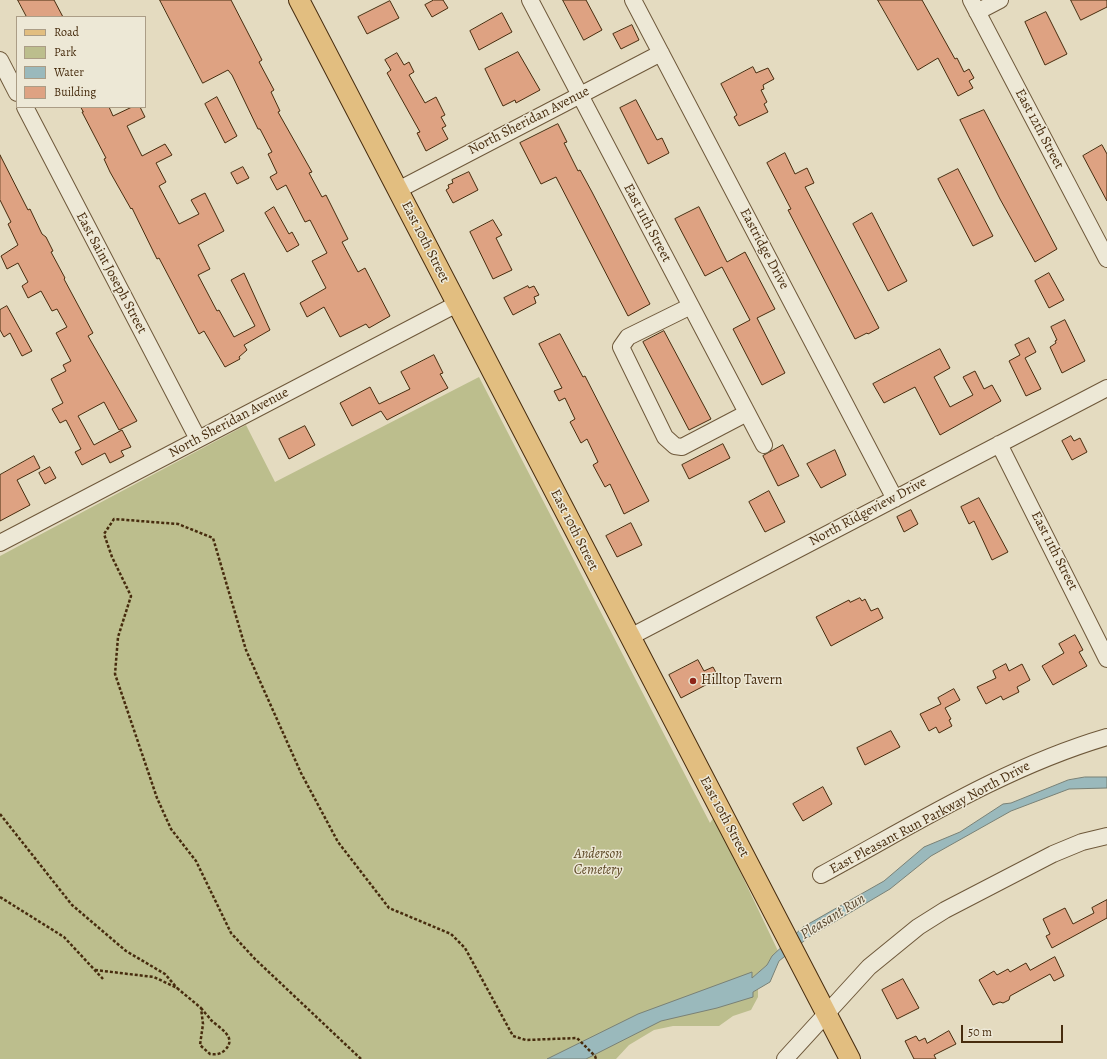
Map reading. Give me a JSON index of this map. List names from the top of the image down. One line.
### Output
{"streets":{"main road":["East 10th Street"],"street":["North Sheridan Avenue","East 12th Street","East 11th Street","Eastridge Drive","East Saint Joseph Street","North Ridgeview Drive","East Pleasant Run Parkway North Drive"]},"crossings":[["North Sheridan Avenue","East 11th Street"],["North Sheridan Avenue","East 10th Street"],["North Sheridan Avenue","Eastridge Drive"],["North Sheridan Avenue","East Saint Joseph Street"],["East 11th Street","North Ridgeview Drive"],["East 10th Street","North Ridgeview Drive"],["Eastridge Drive","North Ridgeview Drive"]],"water":["Pleasant Run"],"parks":["Anderson Cemetery"],"places":["Hilltop Tavern"],"legend":["Road","Park","Water","Building"],"scale_bar":"50 m"}
